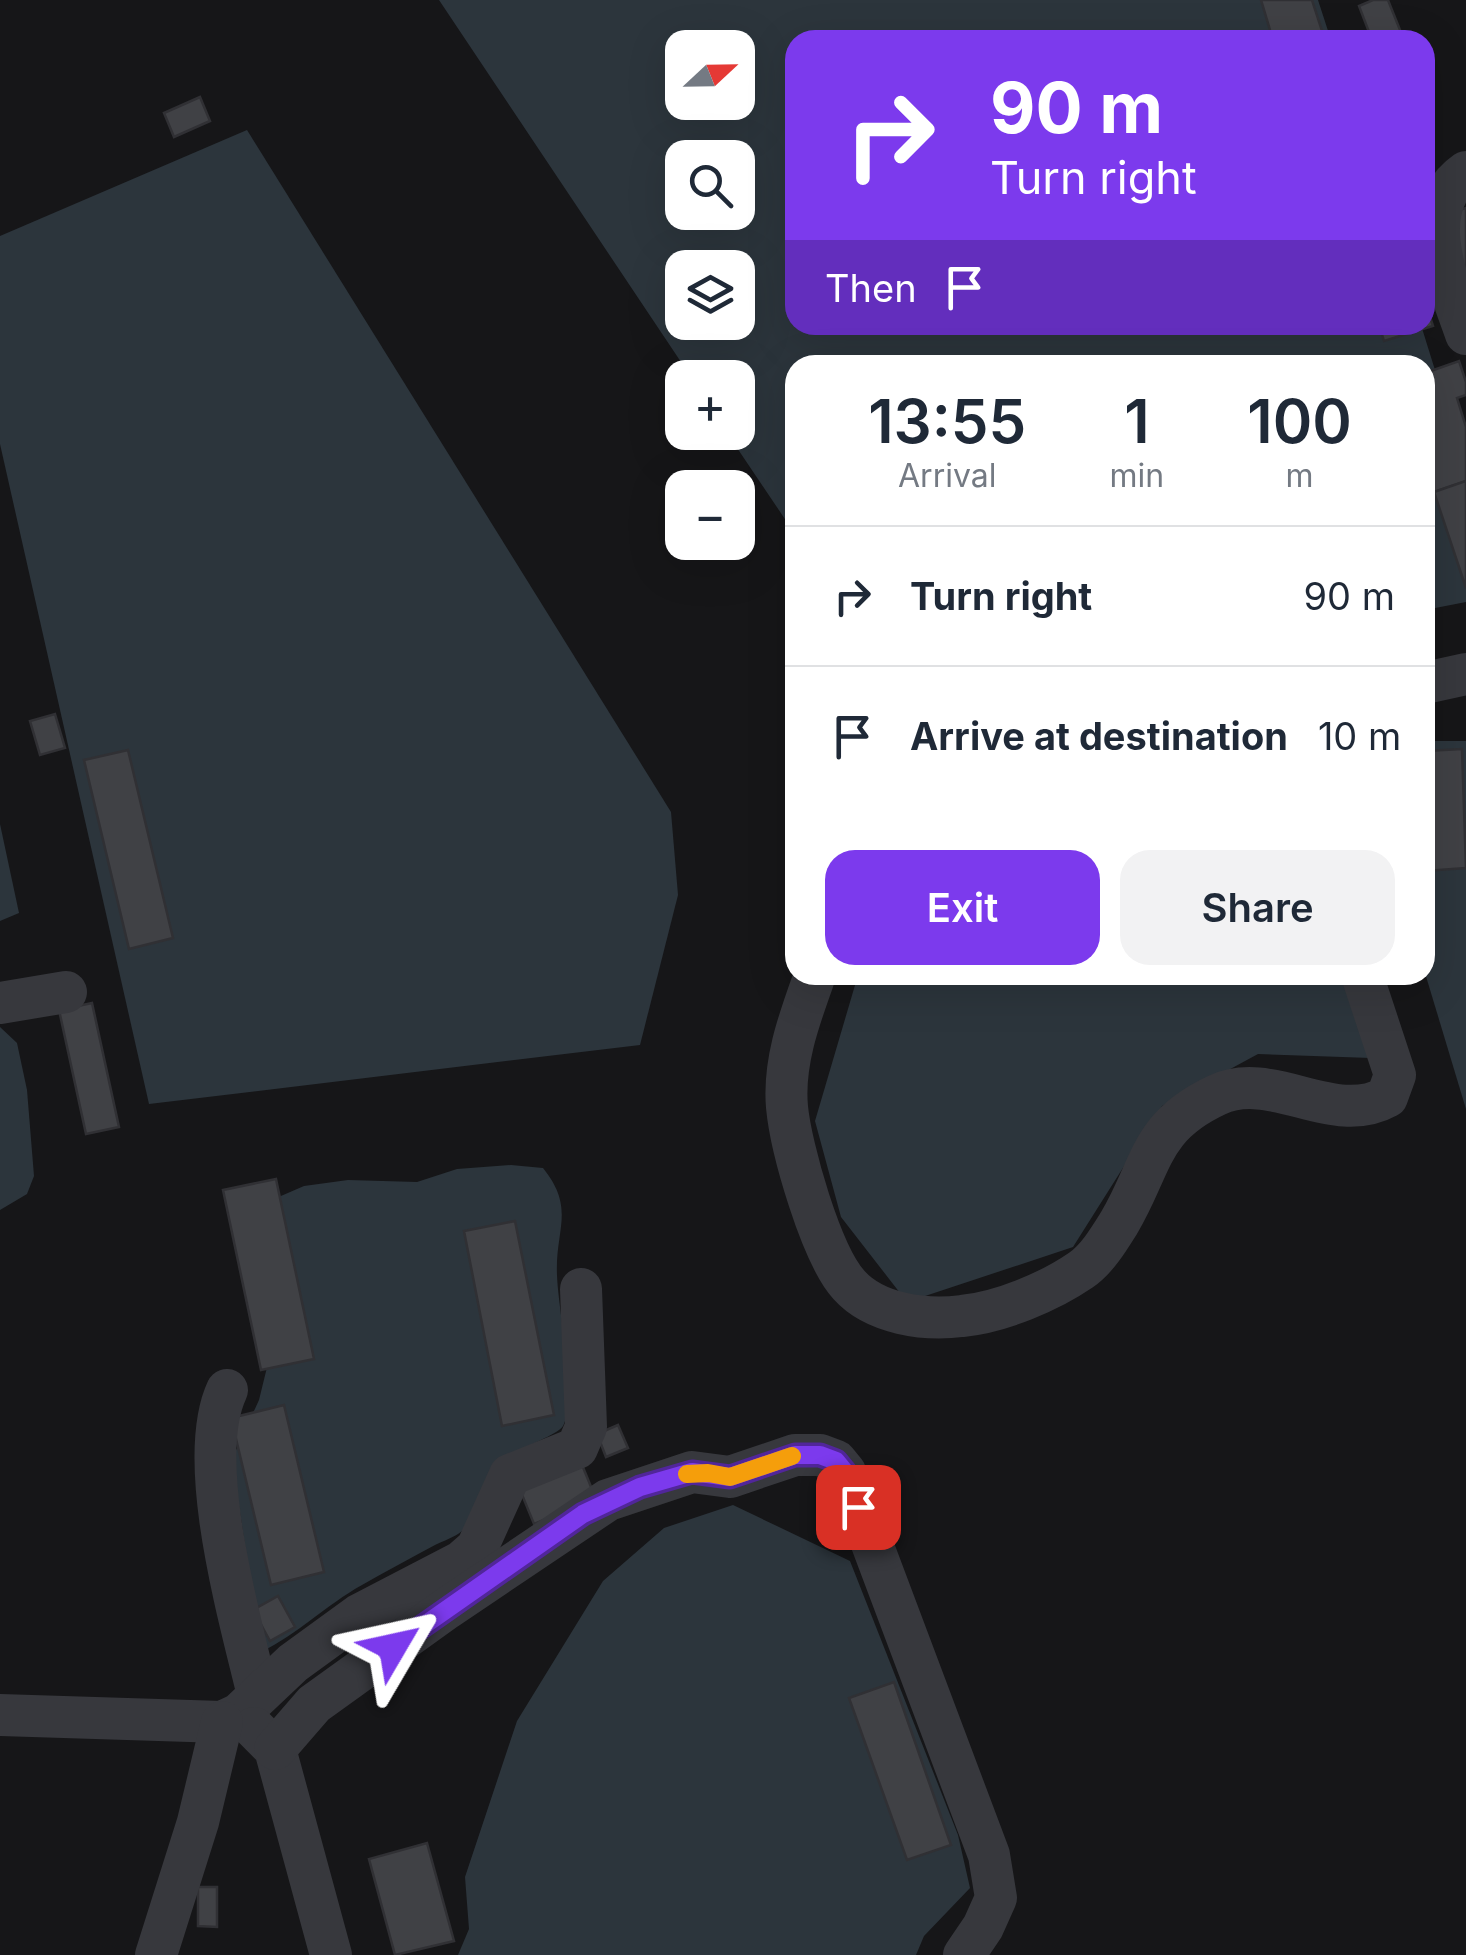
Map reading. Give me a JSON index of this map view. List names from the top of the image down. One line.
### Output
{"north":"right","page":{"map_buttons":["+","−"],"turn":["90 m","Turn right"],"then":"Then","eta":["13:55","Arrival","1","min","100","m"],"list":[{"name":"Turn right","value":"90 m"},{"name":"Arrive at destination","value":"10 m"}],"buttons":["Exit","Share"]}}
